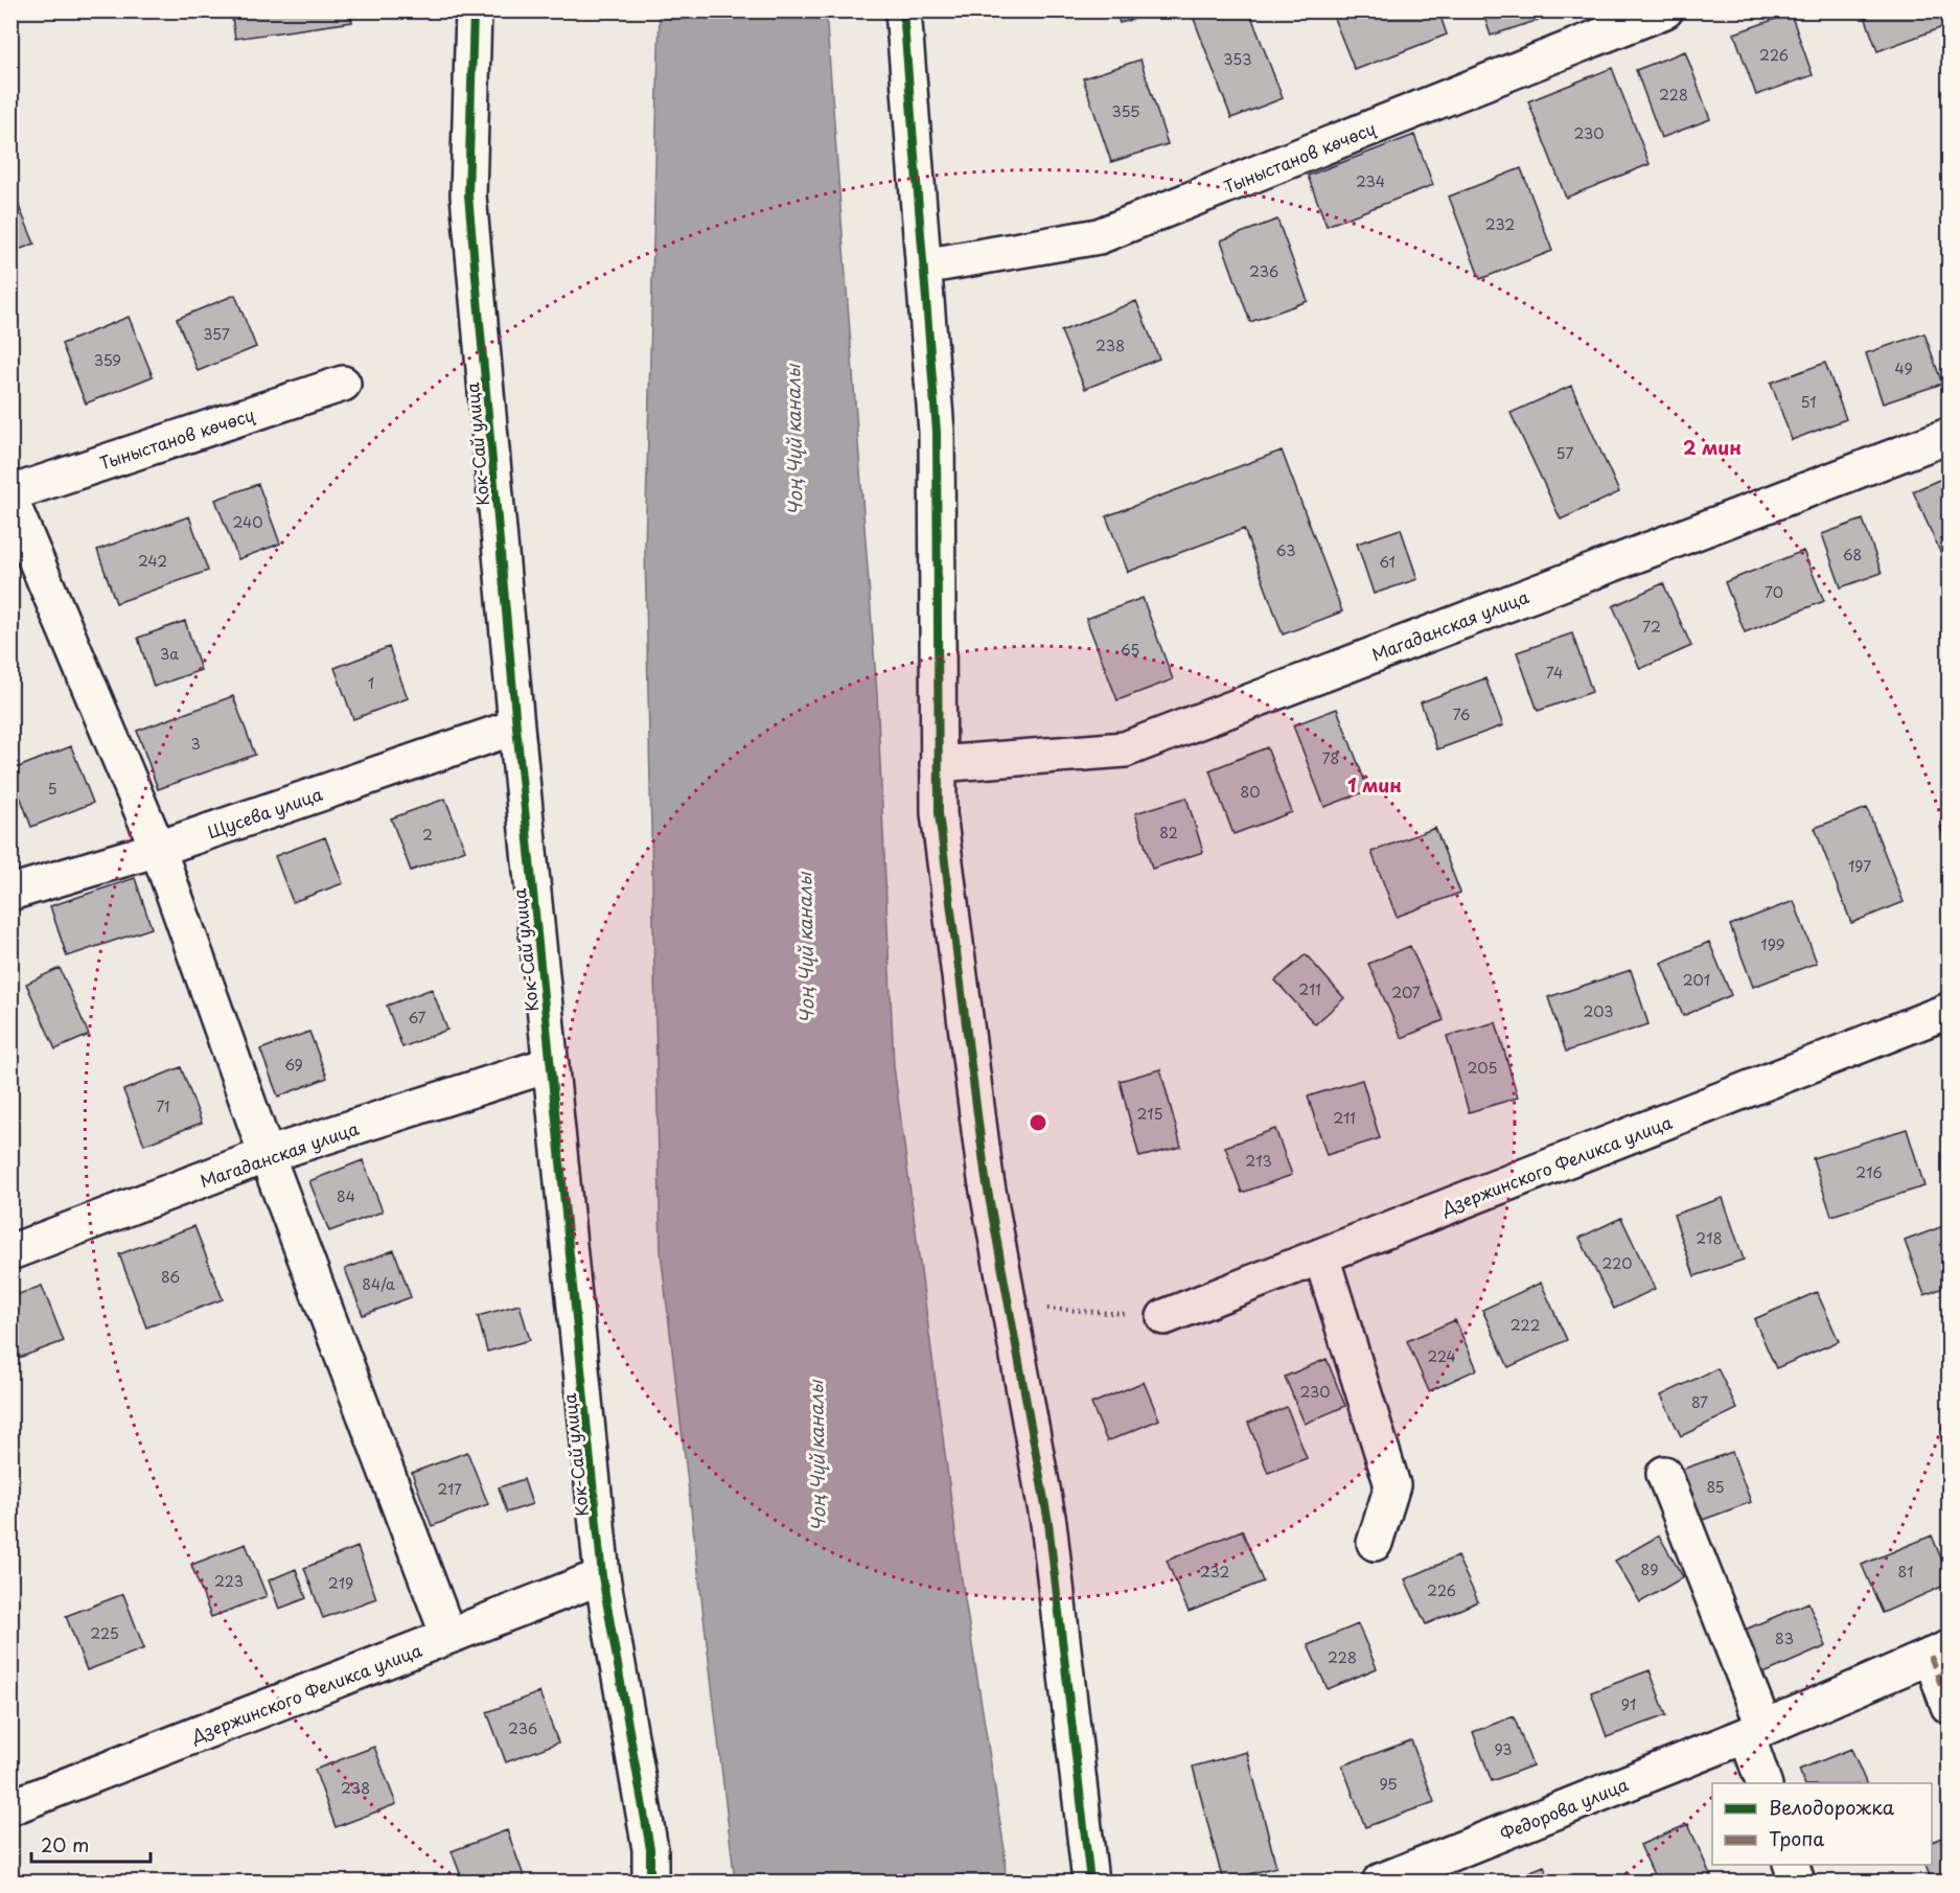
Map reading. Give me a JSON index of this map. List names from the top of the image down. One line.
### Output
{"streets":{"street":["Тыныстанов көчөсү","Кок-Сай улица","Магаданская улица","Щусева улица","Дзержинского Феликса улица","Федорова улица"]},"crossings":[["Кок-Сай улица","Магаданская улица"],["Кок-Сай улица","Щусева улица"],["Кок-Сай улица","Дзержинского Феликса улица"]],"water":["Чоң Чүй каналы"],"house_numbers":["226","353","228","355","230","234","232","236","357","238","359","49","51","57","240","63","68","242","61","70","72","65","3а","74","1","76","3","78","5","80","82","2","197","199","201","211","207","203","67","69","205","71","215","211","213","216","84","218","220","86","84/а","222","224","230","87","85","217","89","232","81","223","219","226","225","83","228","91","236","93","95","238"],"legend":["Велодорожка","Тропа"],"scale_bar":"20 m","rings":["2 мин","1 мин"]}
